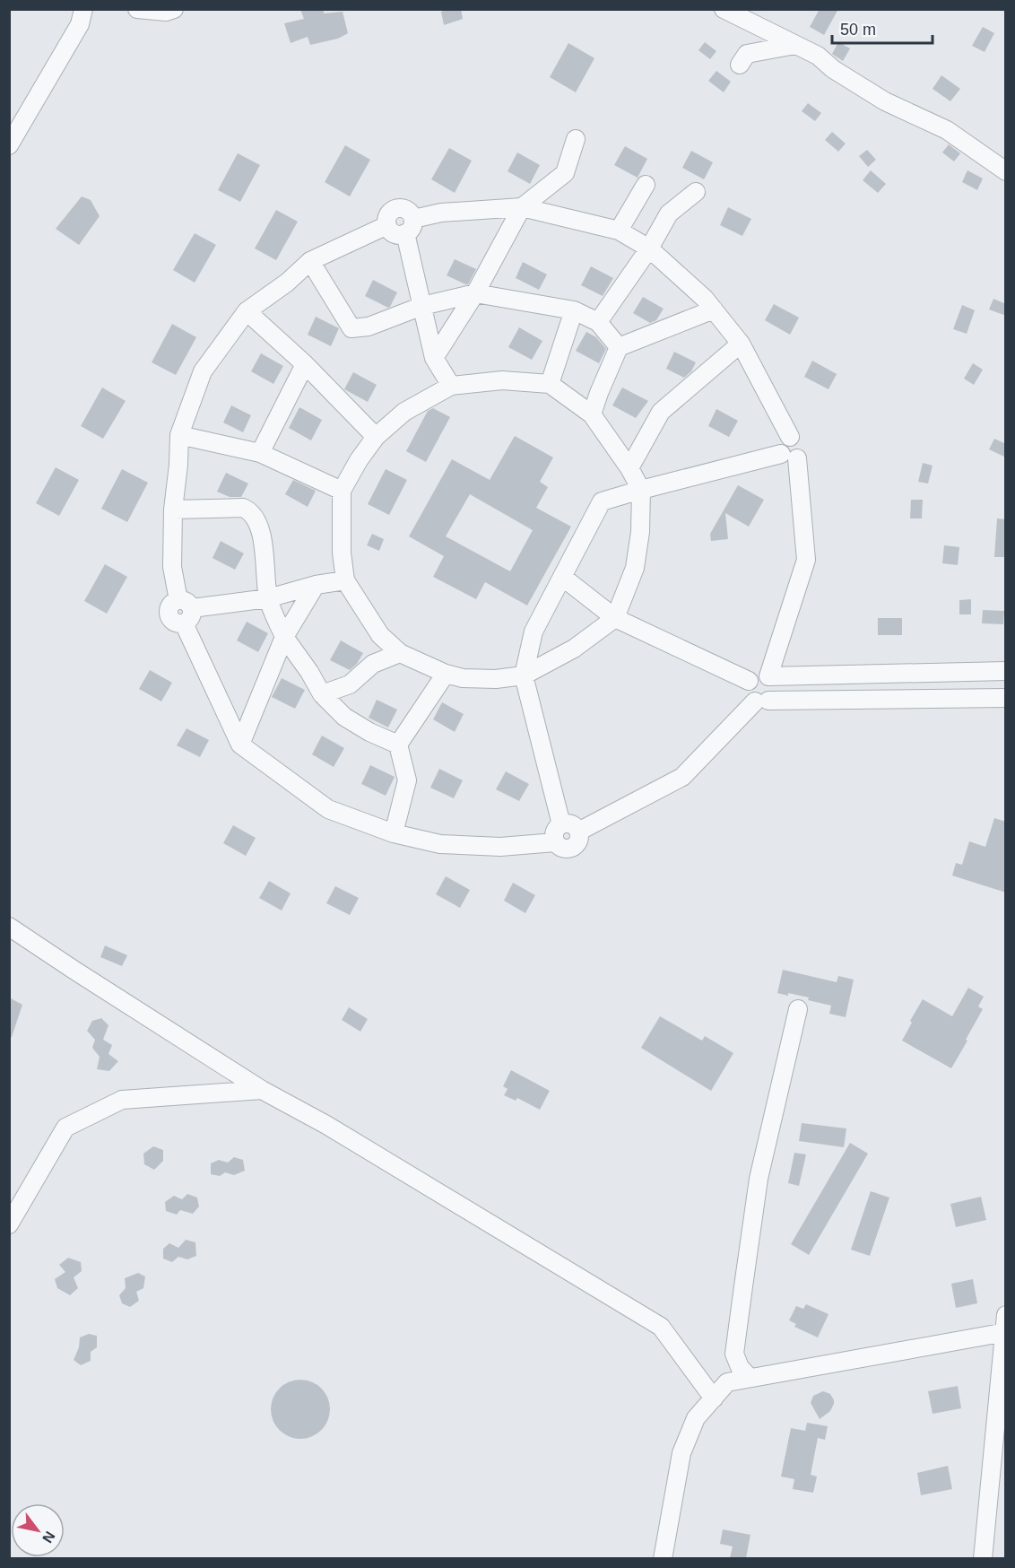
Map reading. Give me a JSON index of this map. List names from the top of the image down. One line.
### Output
{"scale_bar":"50 m","north":"bottom right"}
